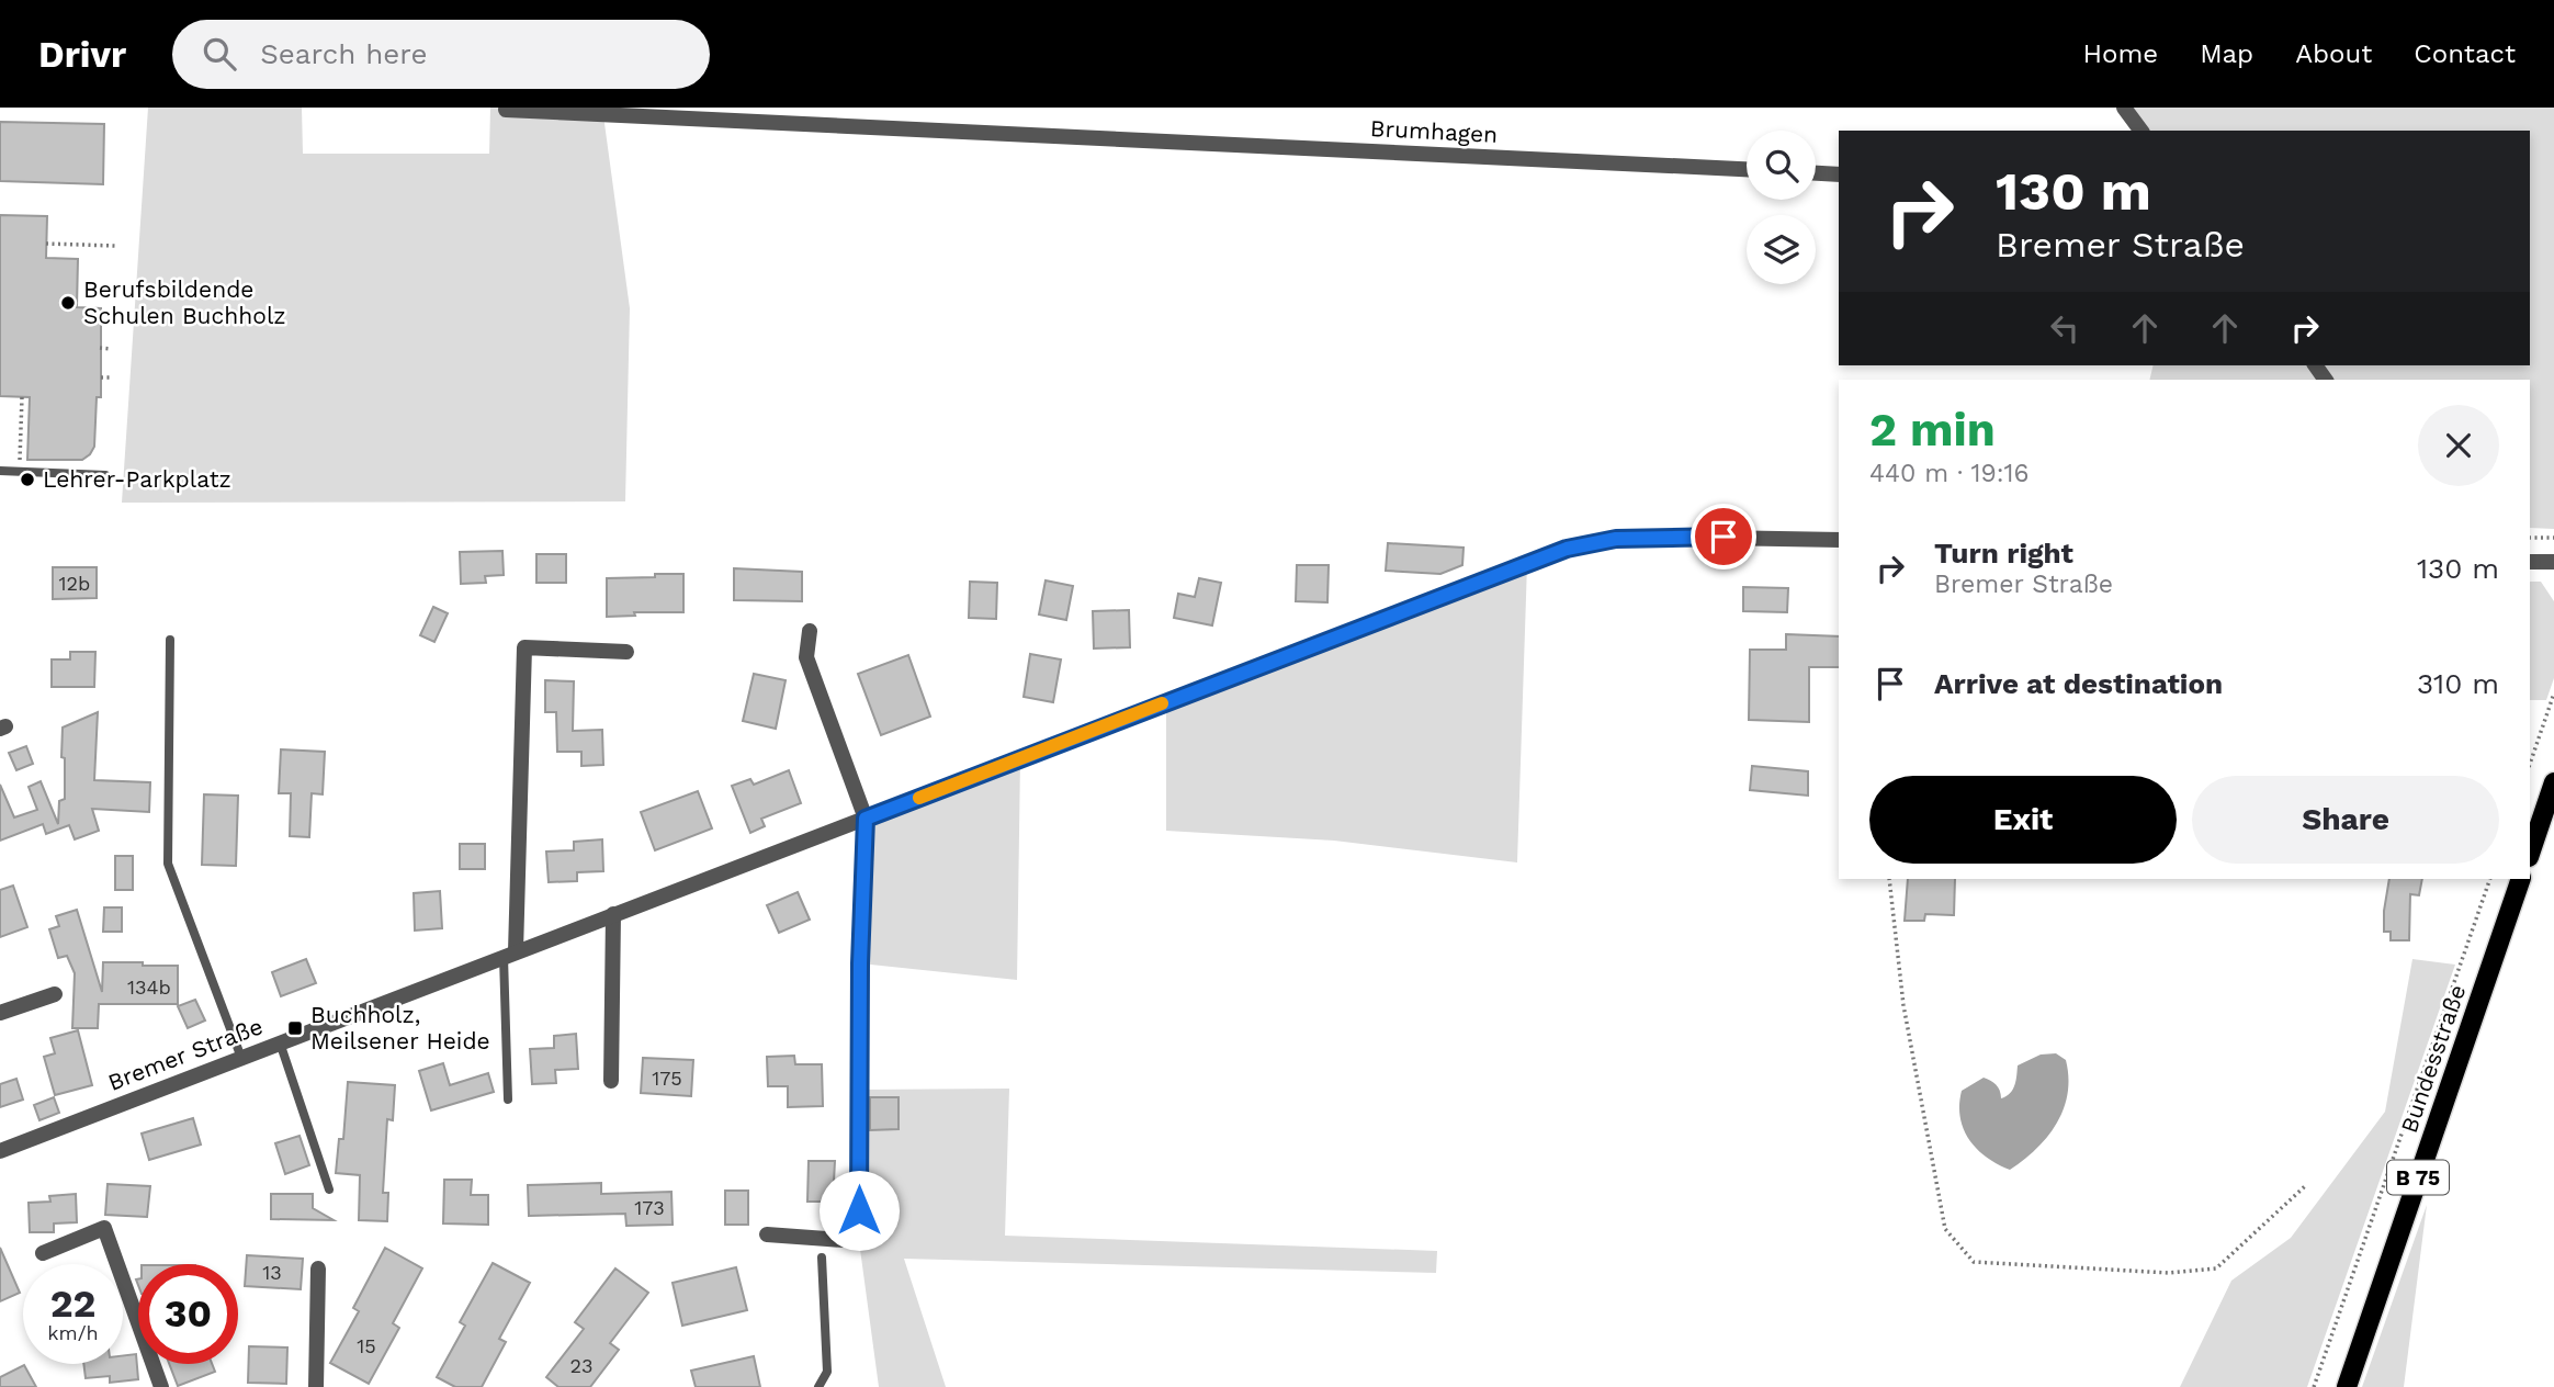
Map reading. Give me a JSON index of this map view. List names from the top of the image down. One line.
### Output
{"streets":{"main road":["Bundesstraße","B 75"],"street":["Brumhagen","Bremer Straße"]},"places":{"other":["Berufsbildende Schulen Buchholz","Lehrer-Parkplatz"],"transit":["Buchholz, Meilsener Heide"]},"house_numbers":["12b","134b","175","173","13","15","23"],"page":{"header":"Drivr","search":"Search here","nav":["Home","Map","About","Contact"],"turn":["130 m","Bremer Straße"],"heading":["2 min","440 m · 19:16"],"list":[{"name":"Turn right","note":"Bremer Straße","value":"130 m"},{"name":"Arrive at destination","value":"310 m"}],"buttons":["Exit","Share"],"speed":"22 km/h","limit":"30"}}
